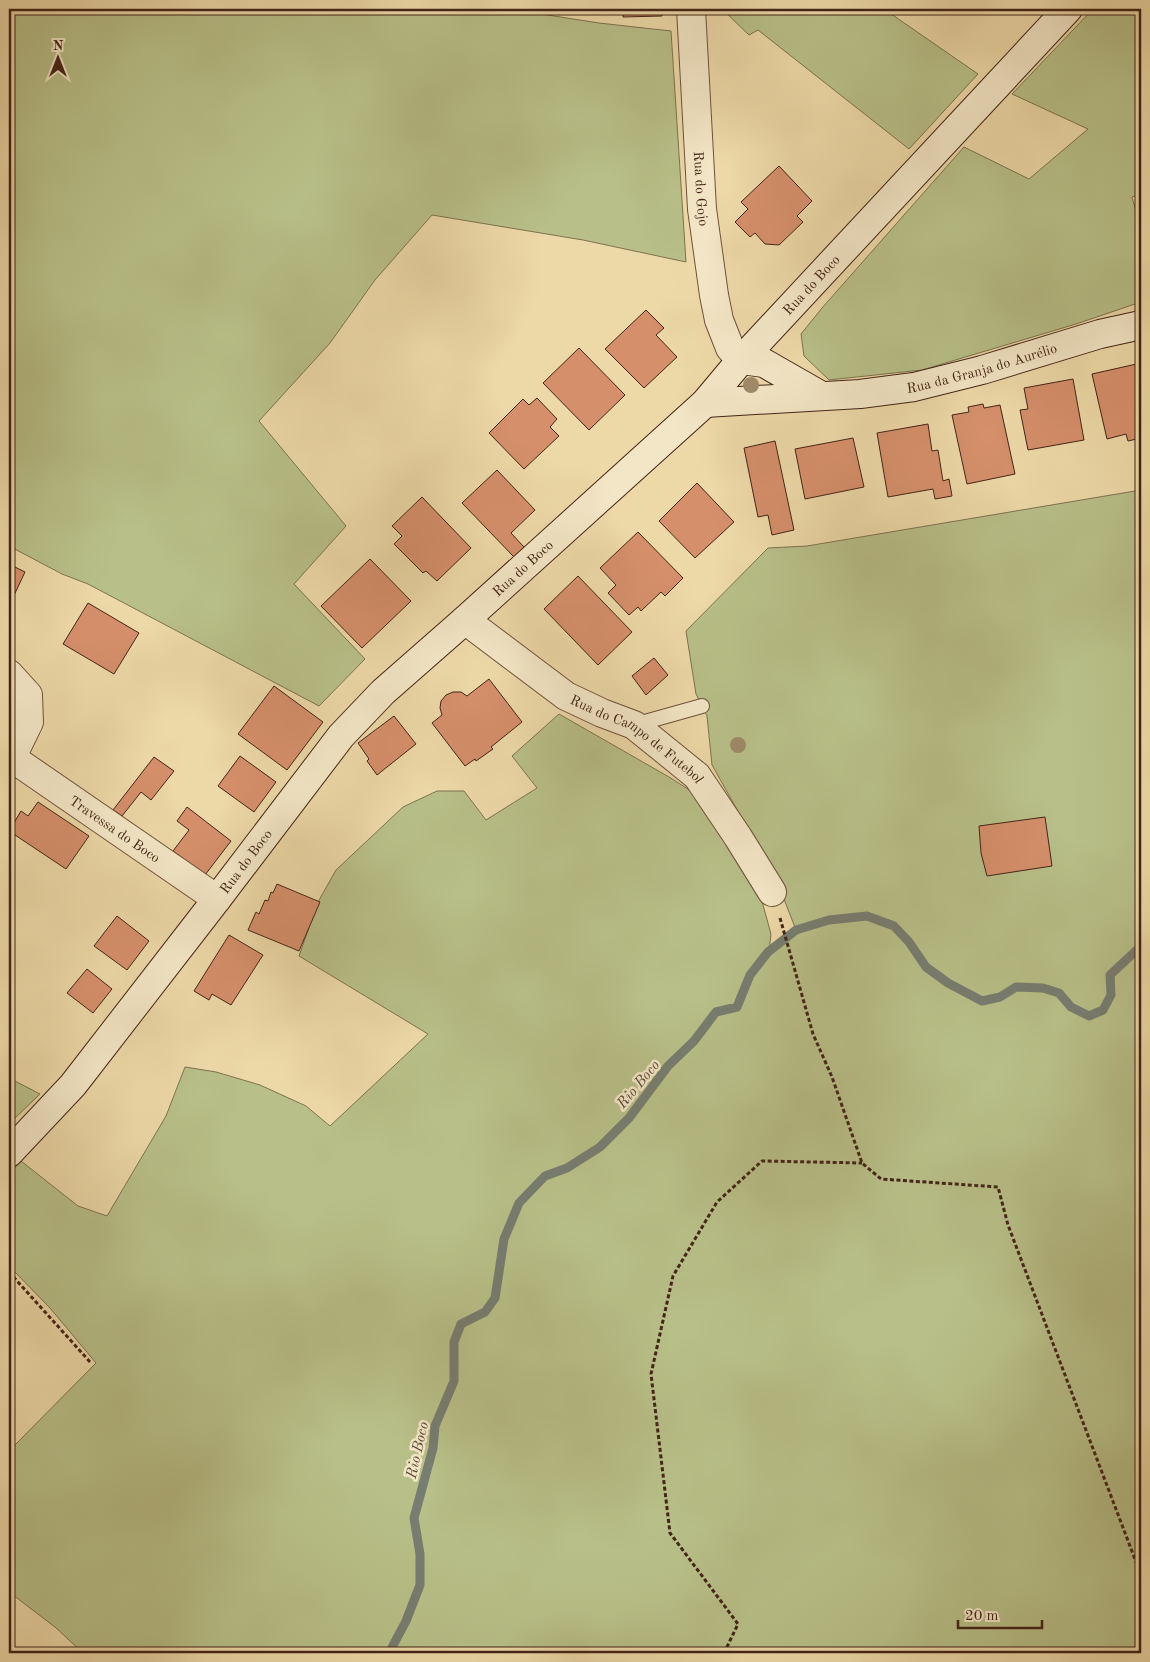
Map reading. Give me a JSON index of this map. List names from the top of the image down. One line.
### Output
{"streets":{"street":["Rua do Gojo","Rua do Boco","Rua da Granja do Aurélio","Rua do Campo de Futebol","Travessa do Boco"]},"crossings":[["Rua do Gojo","Rua do Boco"],["Rua do Boco","Rua da Granja do Aurélio"],["Rua do Boco","Rua do Campo de Futebol"],["Rua do Boco","Travessa do Boco"]],"water":["Rio Boco"],"scale_bar":"20 m","north":"top"}
